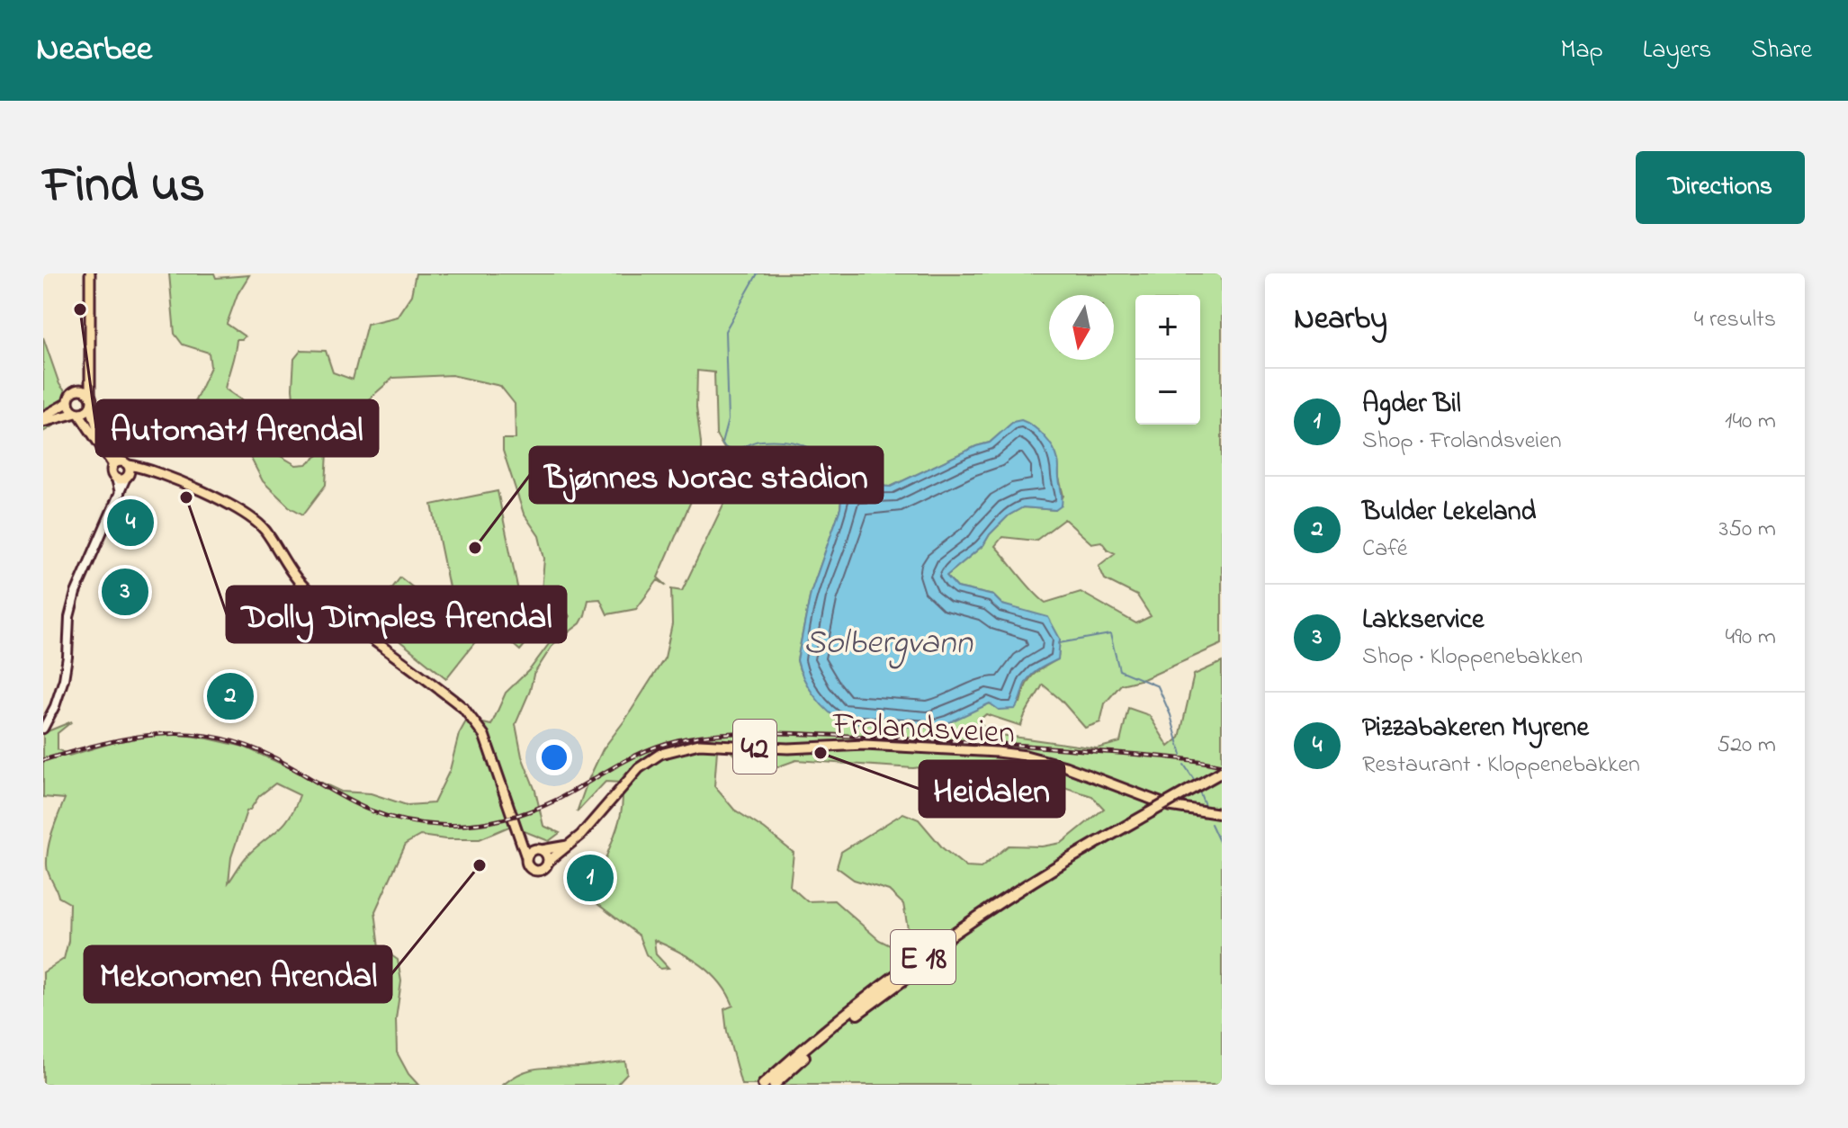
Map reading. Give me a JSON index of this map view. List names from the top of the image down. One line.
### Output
{"streets":{"highway":["E 18"],"main road":["Frolandsveien","42"]},"water":["Solbergvann"],"places":["Automat1 Arendal","Dolly Dimples Arendal","Bjønnes Norac stadion","Heidalen","Mekonomen Arendal"],"north":"bottom","page":{"header":"Nearbee","nav":["Map","Layers","Share"],"title":"Find us","buttons":"Directions","heading":["Nearby","4 results"],"map_buttons":["+","−"],"list":[{"mark":"1","name":"Agder Bil","note":"Shop · Frolandsveien","value":"140 m"},{"mark":"2","name":"Bulder Lekeland","note":"Café","value":"350 m"},{"mark":"3","name":"Lakkservice","note":"Shop · Kloppenebakken","value":"490 m"},{"mark":"4","name":"Pizzabakeren Myrene","note":"Restaurant · Kloppenebakken","value":"520 m"}],"pins":["4","3","2","1"]}}
